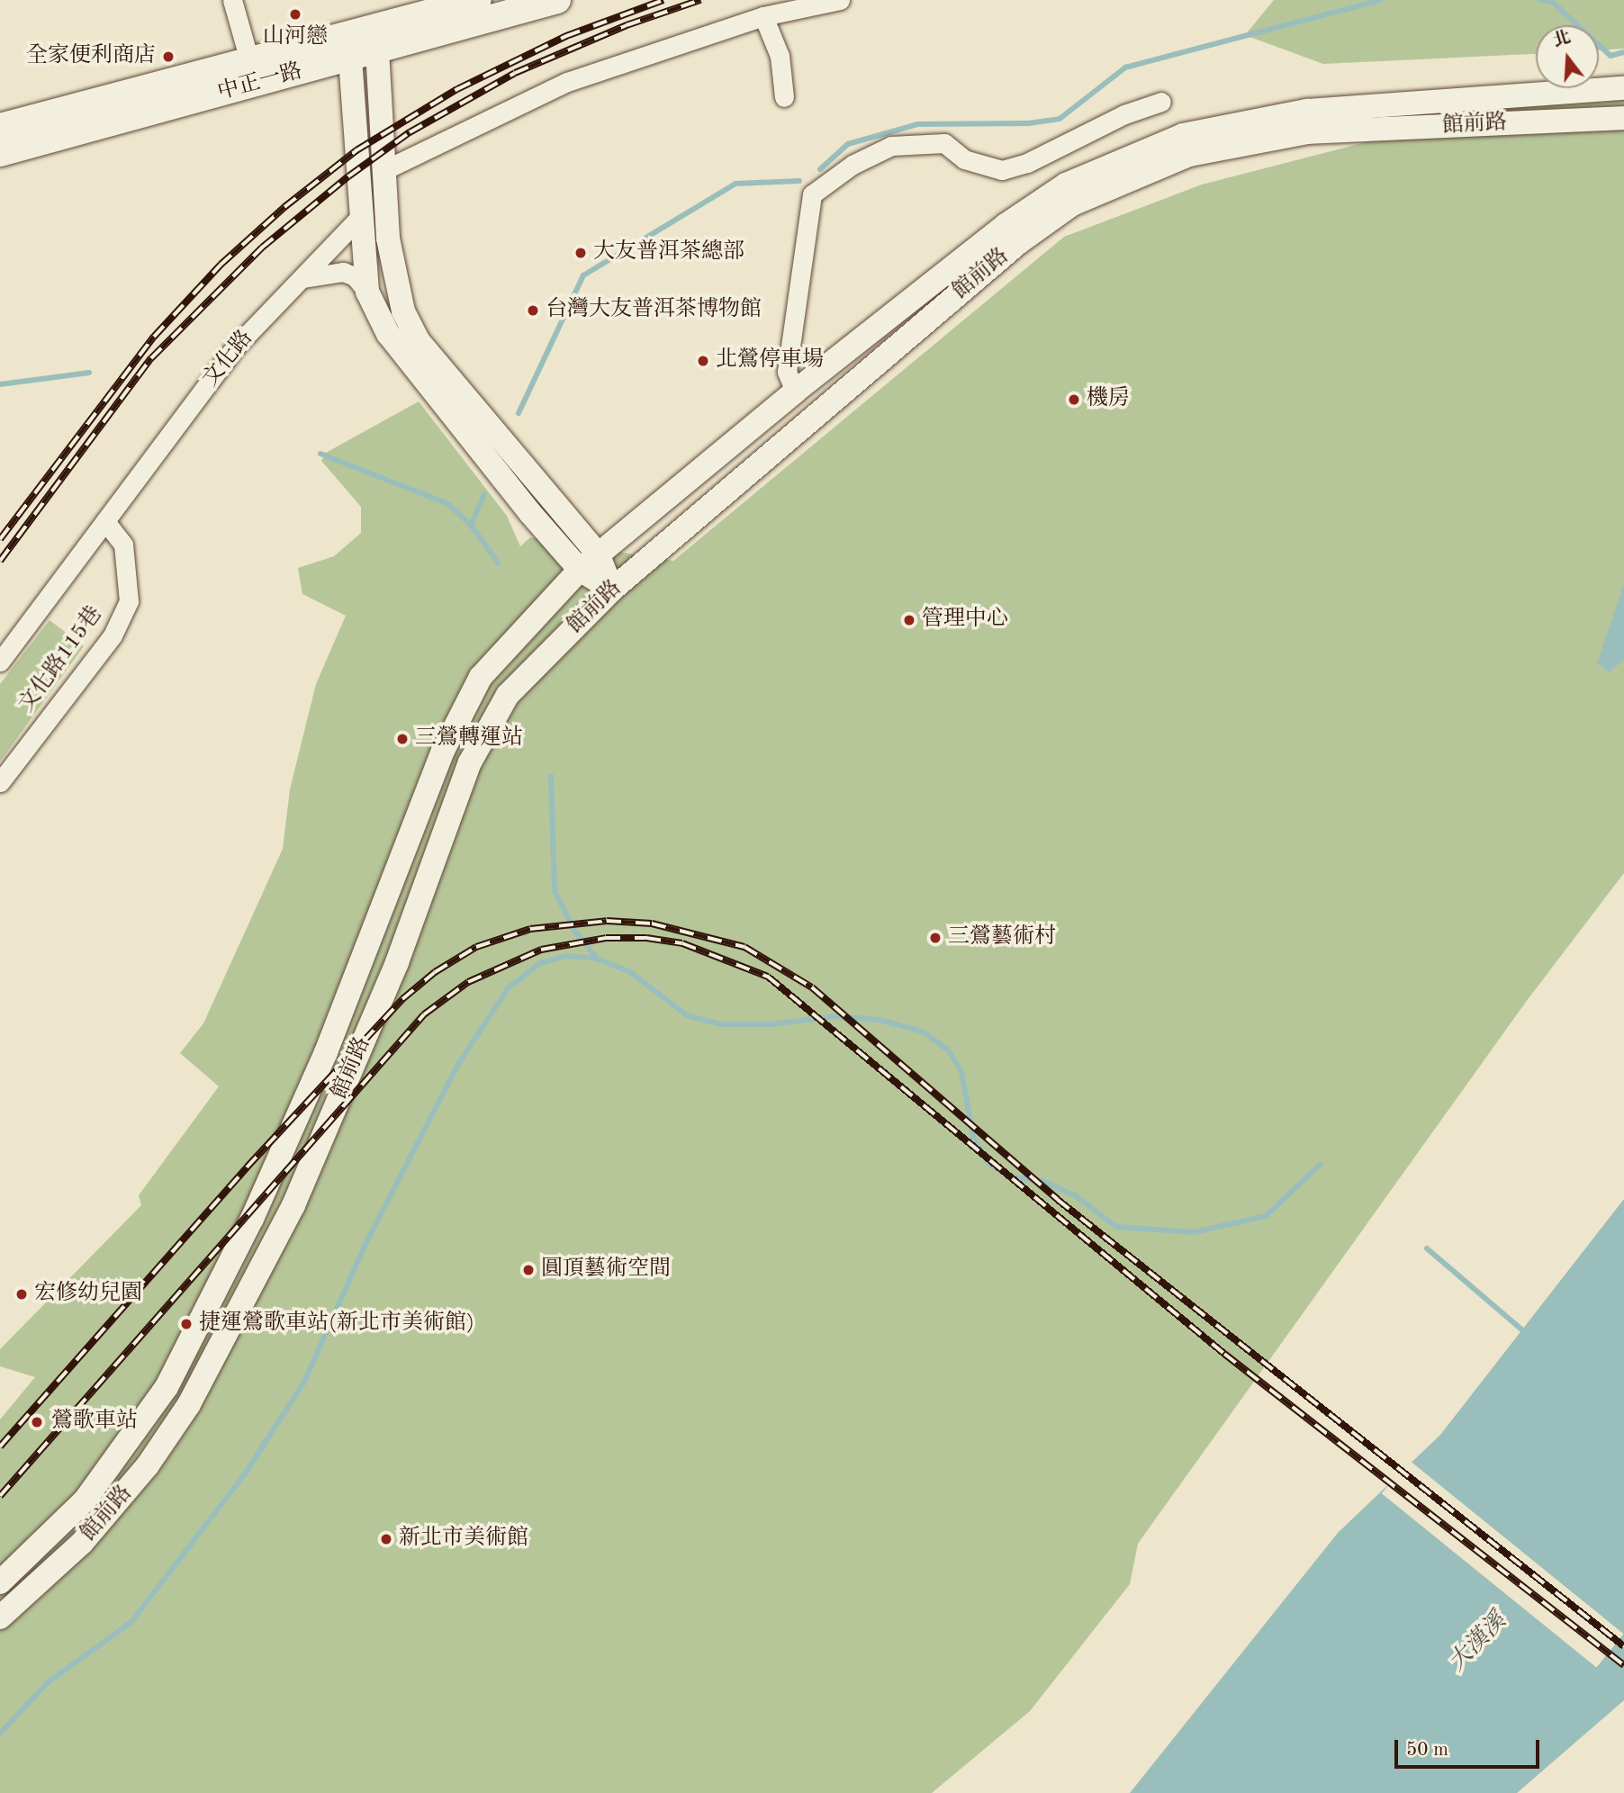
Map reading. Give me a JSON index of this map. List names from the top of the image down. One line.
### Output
{"streets":{"main road":["中正一路"],"street":["館前路","文化路","文化路115巷"]},"crossings":[["文化路","文化路115巷"]],"water":["大漢溪"],"places":["山河戀","全家便利商店","大友普洱茶總部","台灣大友普洱茶博物館","北鶯停車場","機房","管理中心","三鶯轉運站","三鶯藝術村","圓頂藝術空間","宏修幼兒園","捷運鶯歌車站(新北市美術館)","鶯歌車站","新北市美術館"],"scale_bar":"50 m","north":"top"}
